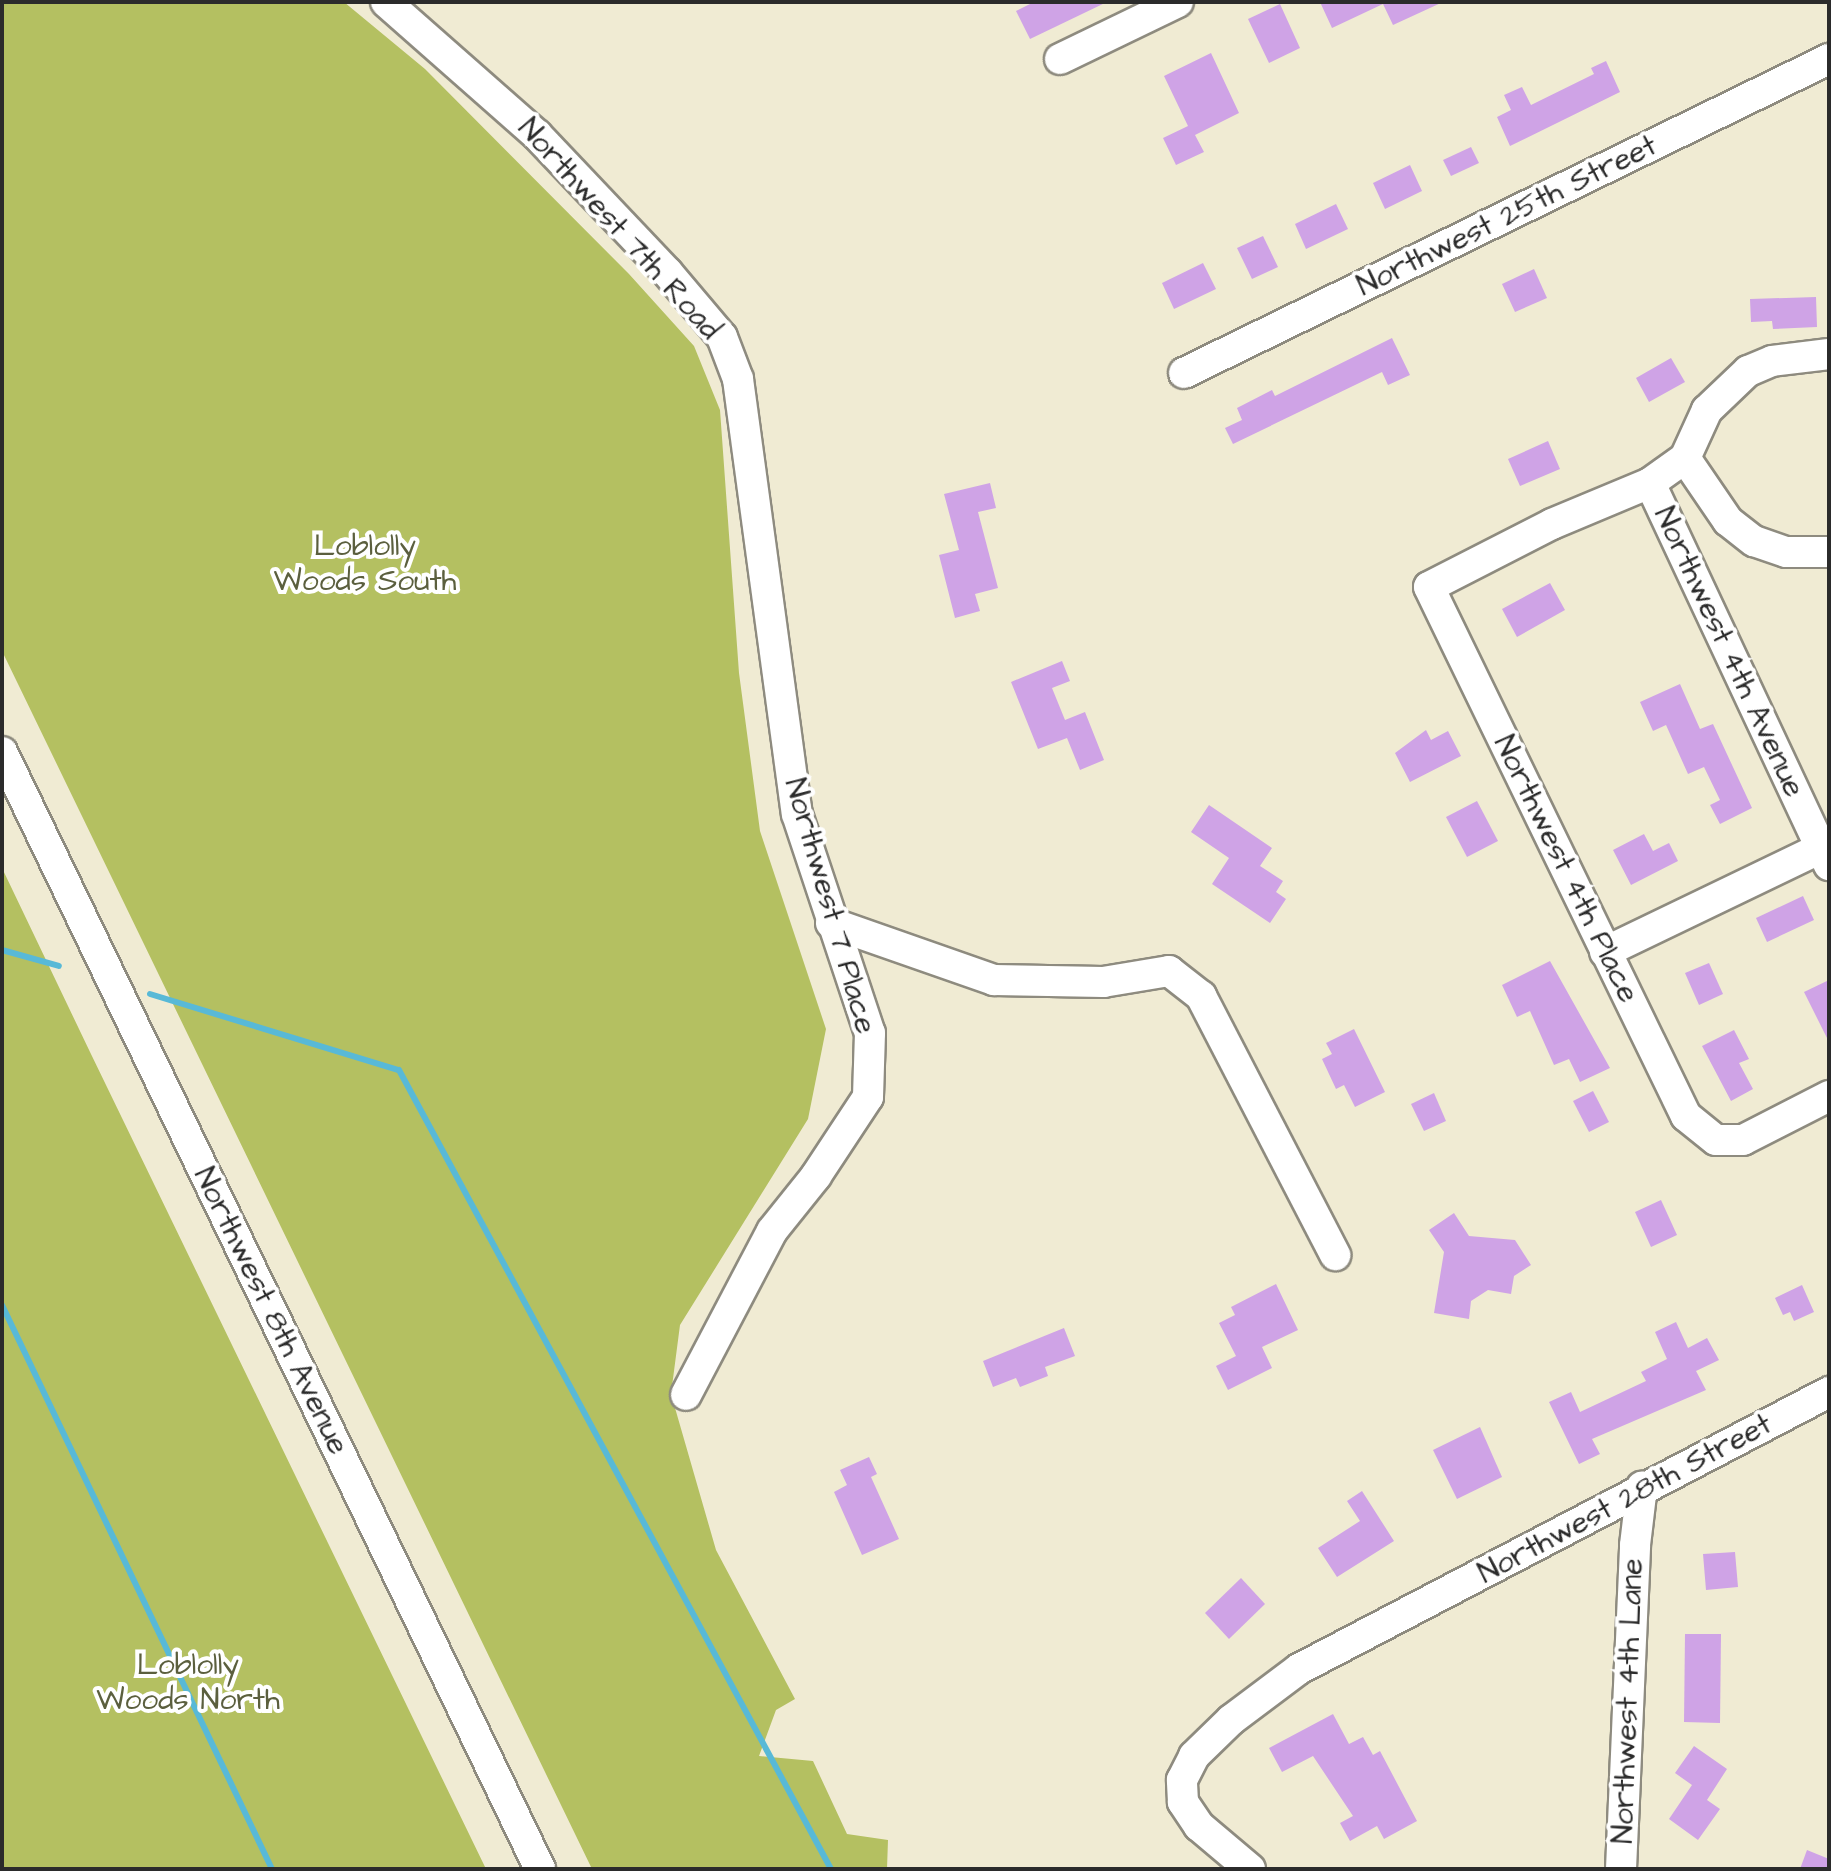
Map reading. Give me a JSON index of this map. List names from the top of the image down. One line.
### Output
{"streets":{"street":["Northwest 25th Street","Northwest 7th Road","Northwest 4th Avenue","Northwest 4th Place","Northwest 7 Place","Northwest 8th Avenue","Northwest 28th Street","Northwest 4th Lane"]},"crossings":[["Northwest 7th Road","Northwest 7 Place"],["Northwest 4th Avenue","Northwest 4th Place"],["Northwest 28th Street","Northwest 4th Lane"]],"parks":["Loblolly Woods South","Loblolly Woods North"]}
